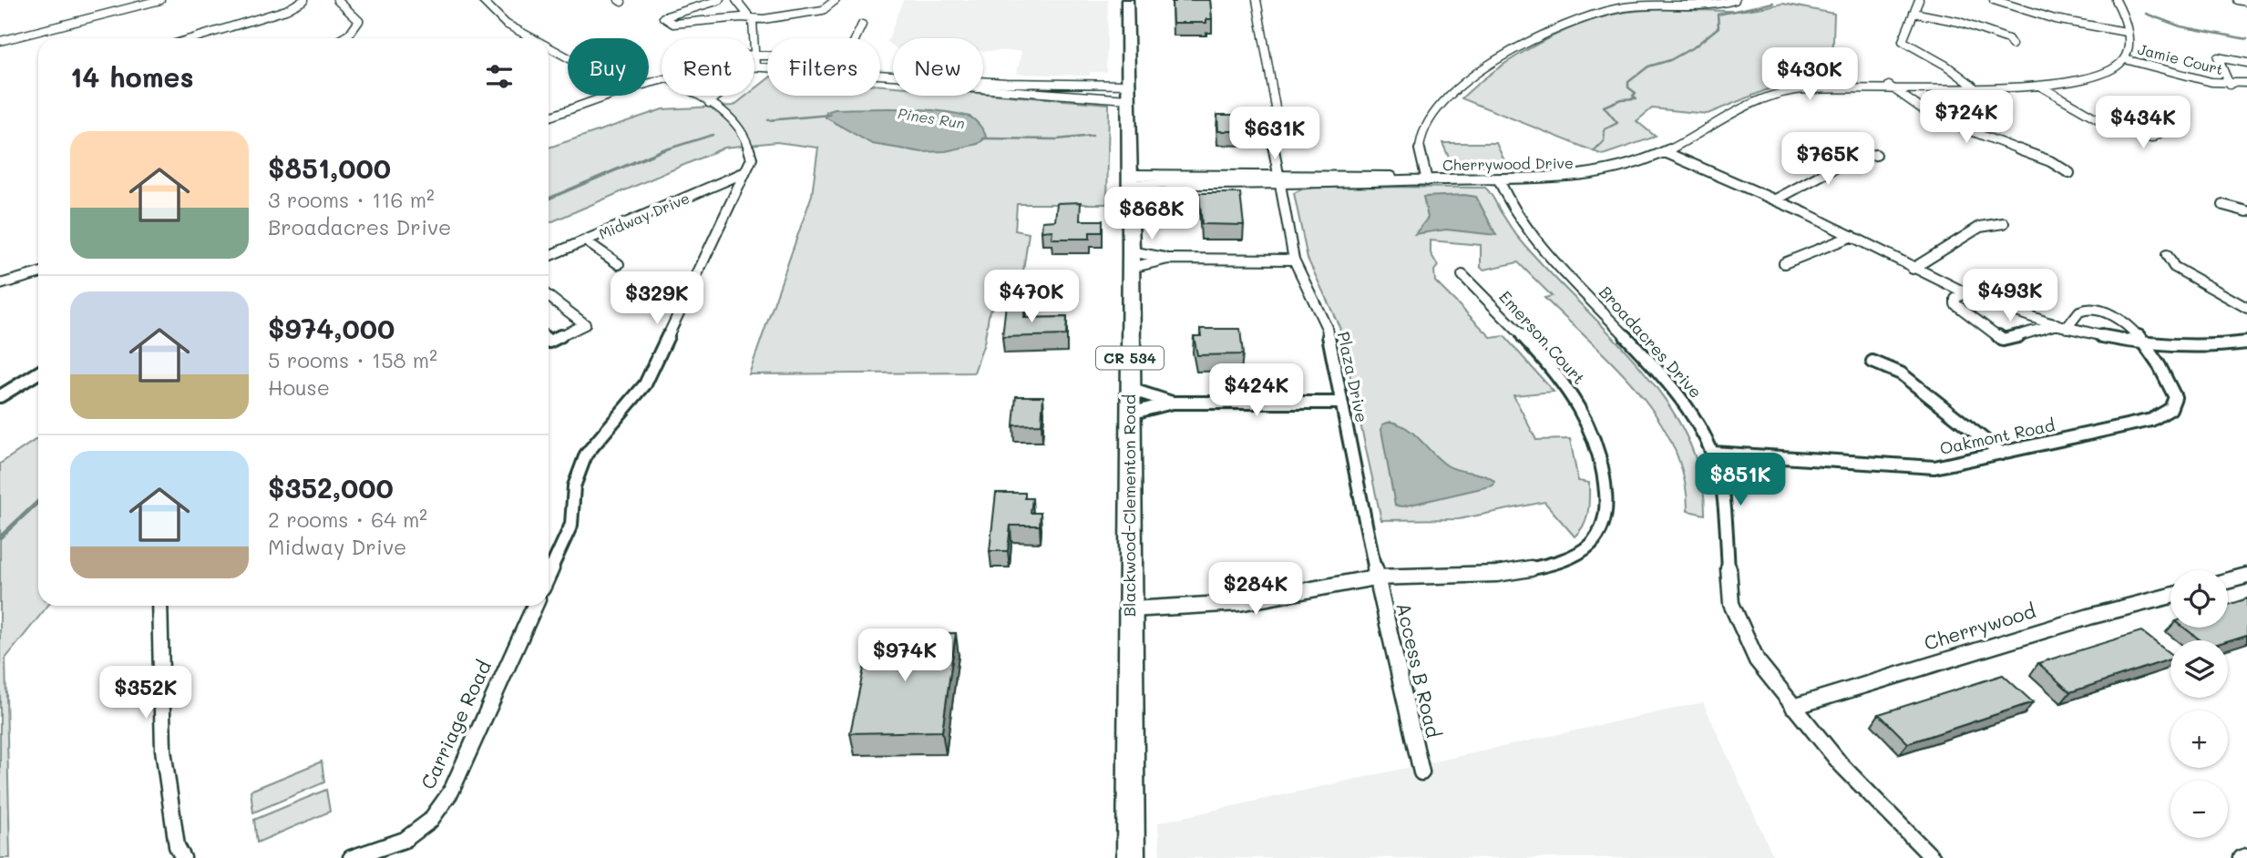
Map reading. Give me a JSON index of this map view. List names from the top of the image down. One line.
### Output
{"streets":{"main road":["CR 534","Blackwood-Clementon Road"],"street":["Jamie Court","Cherrywood Drive","Midway Drive","Emerson Court","Broadacres Drive","Plaza Drive","Oakmont Road","Cherrywood","Access B Road","Carriage Road"]},"crossings":[["Jamie Court","Cherrywood Drive"],["Cherrywood Drive","Broadacres Drive"],["Cherrywood Drive","Plaza Drive"],["Cherrywood Drive","Blackwood-Clementon Road"],["Emerson Court","Plaza Drive"],["Emerson Court","Access B Road"],["Broadacres Drive","Oakmont Road"],["Broadacres Drive","Cherrywood"],["Plaza Drive","Access B Road"]],"water":["Pines Run"],"page":{"chip":["Buy","Rent","Filters","New"],"heading":"14 homes","price":["$430K","$724K","$434K","$631K","$765K","$868K","$493K","$470K","$329K","$424K","$851K","$284K","$974K","$352K"],"list":[{"name":"$851,000","note":"3 rooms · 116 m² · Broadacres Drive"},{"name":"$974,000","note":"5 rooms · 158 m² · House"},{"name":"$352,000","note":"2 rooms · 64 m² · Midway Drive"}],"map_buttons":["+","−"]}}
